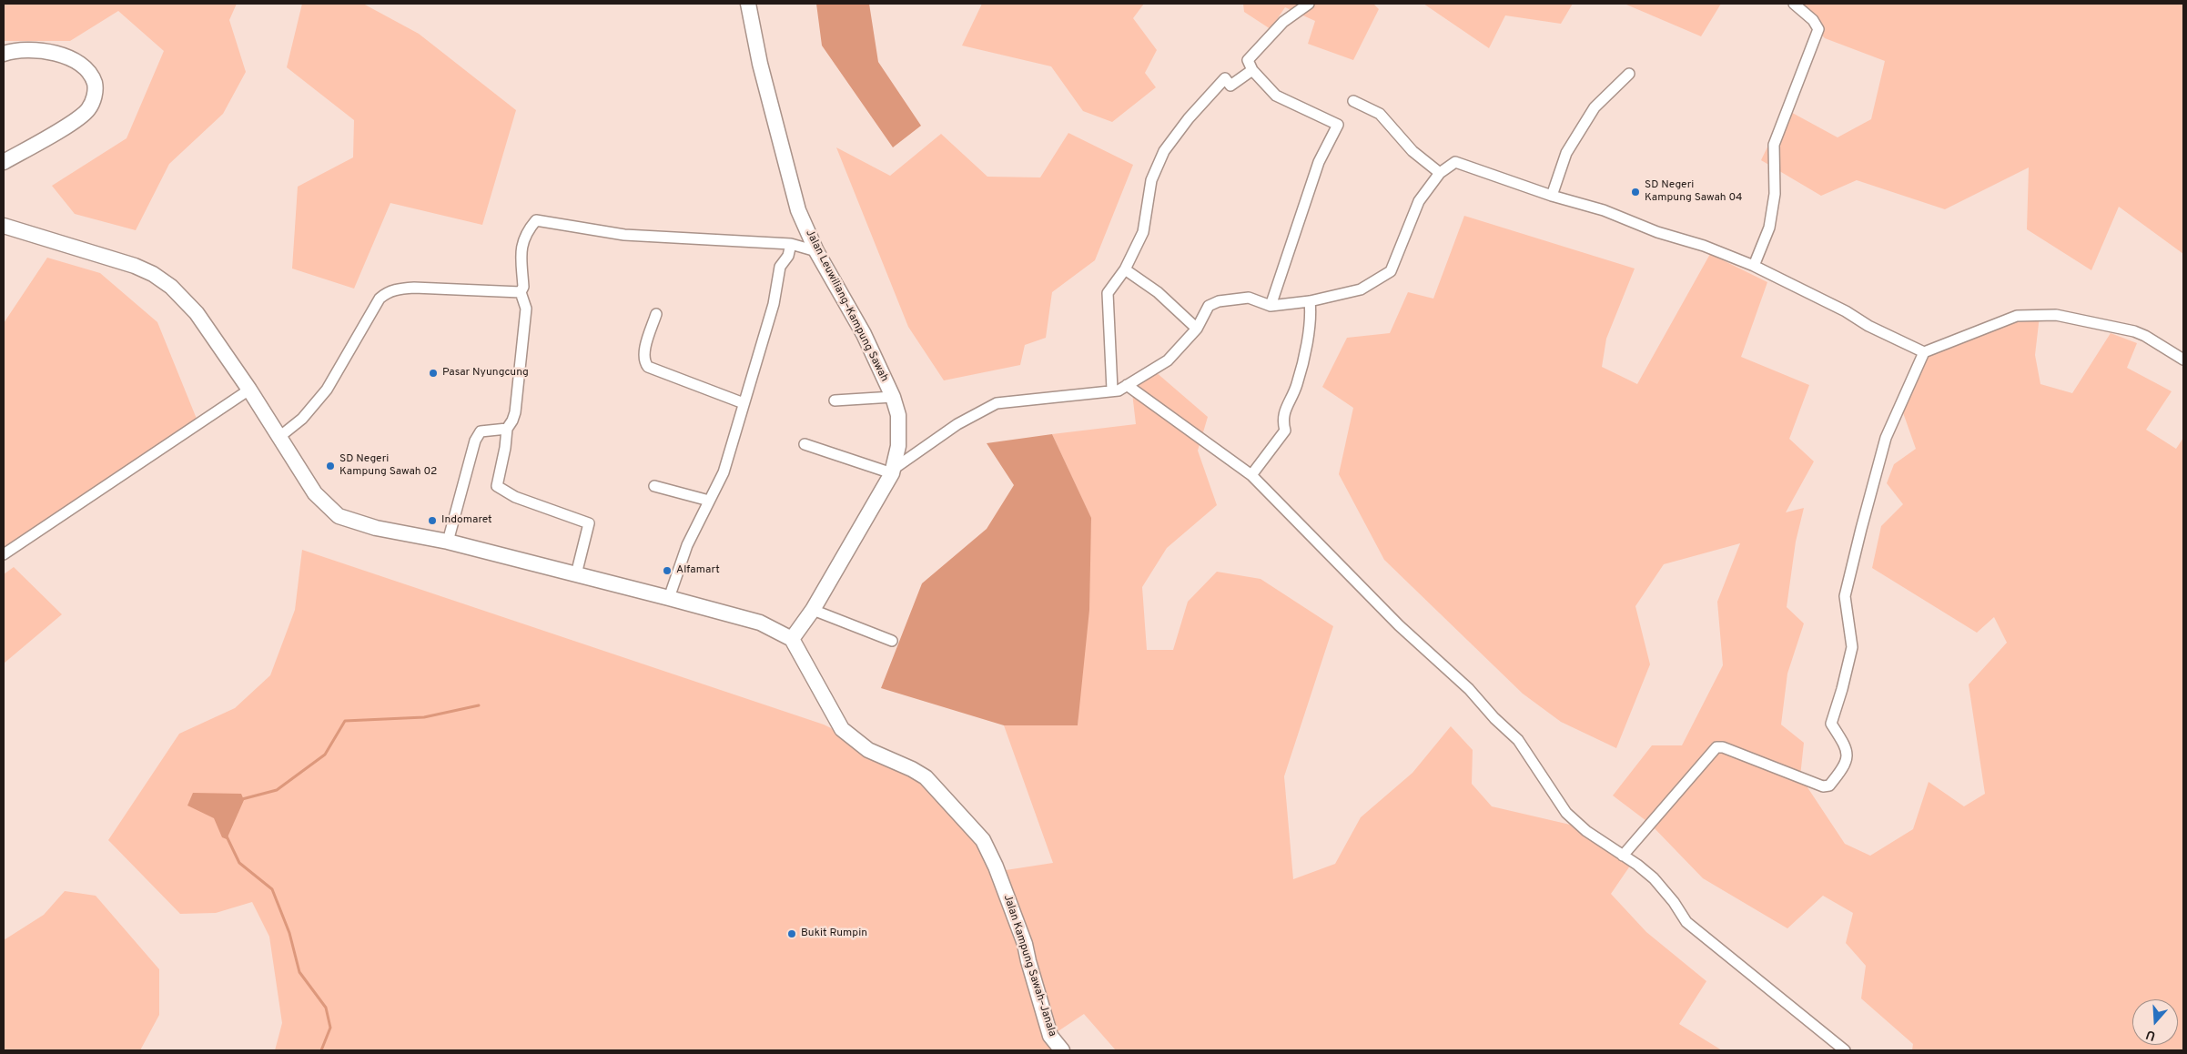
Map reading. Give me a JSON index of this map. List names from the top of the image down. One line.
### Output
{"streets":{"main road":["Jalan Leuwiliang–Kampung Sawah","Jalan Kampung Sawah–Janala"]},"crossings":[["Jalan Leuwiliang–Kampung Sawah","Jalan Kampung Sawah–Janala"]],"places":["SD Negeri Kampung Sawah 04","Pasar Nyungcung","SD Negeri Kampung Sawah 02","Indomaret","Alfamart","Bukit Rumpin"],"north":"bottom"}
